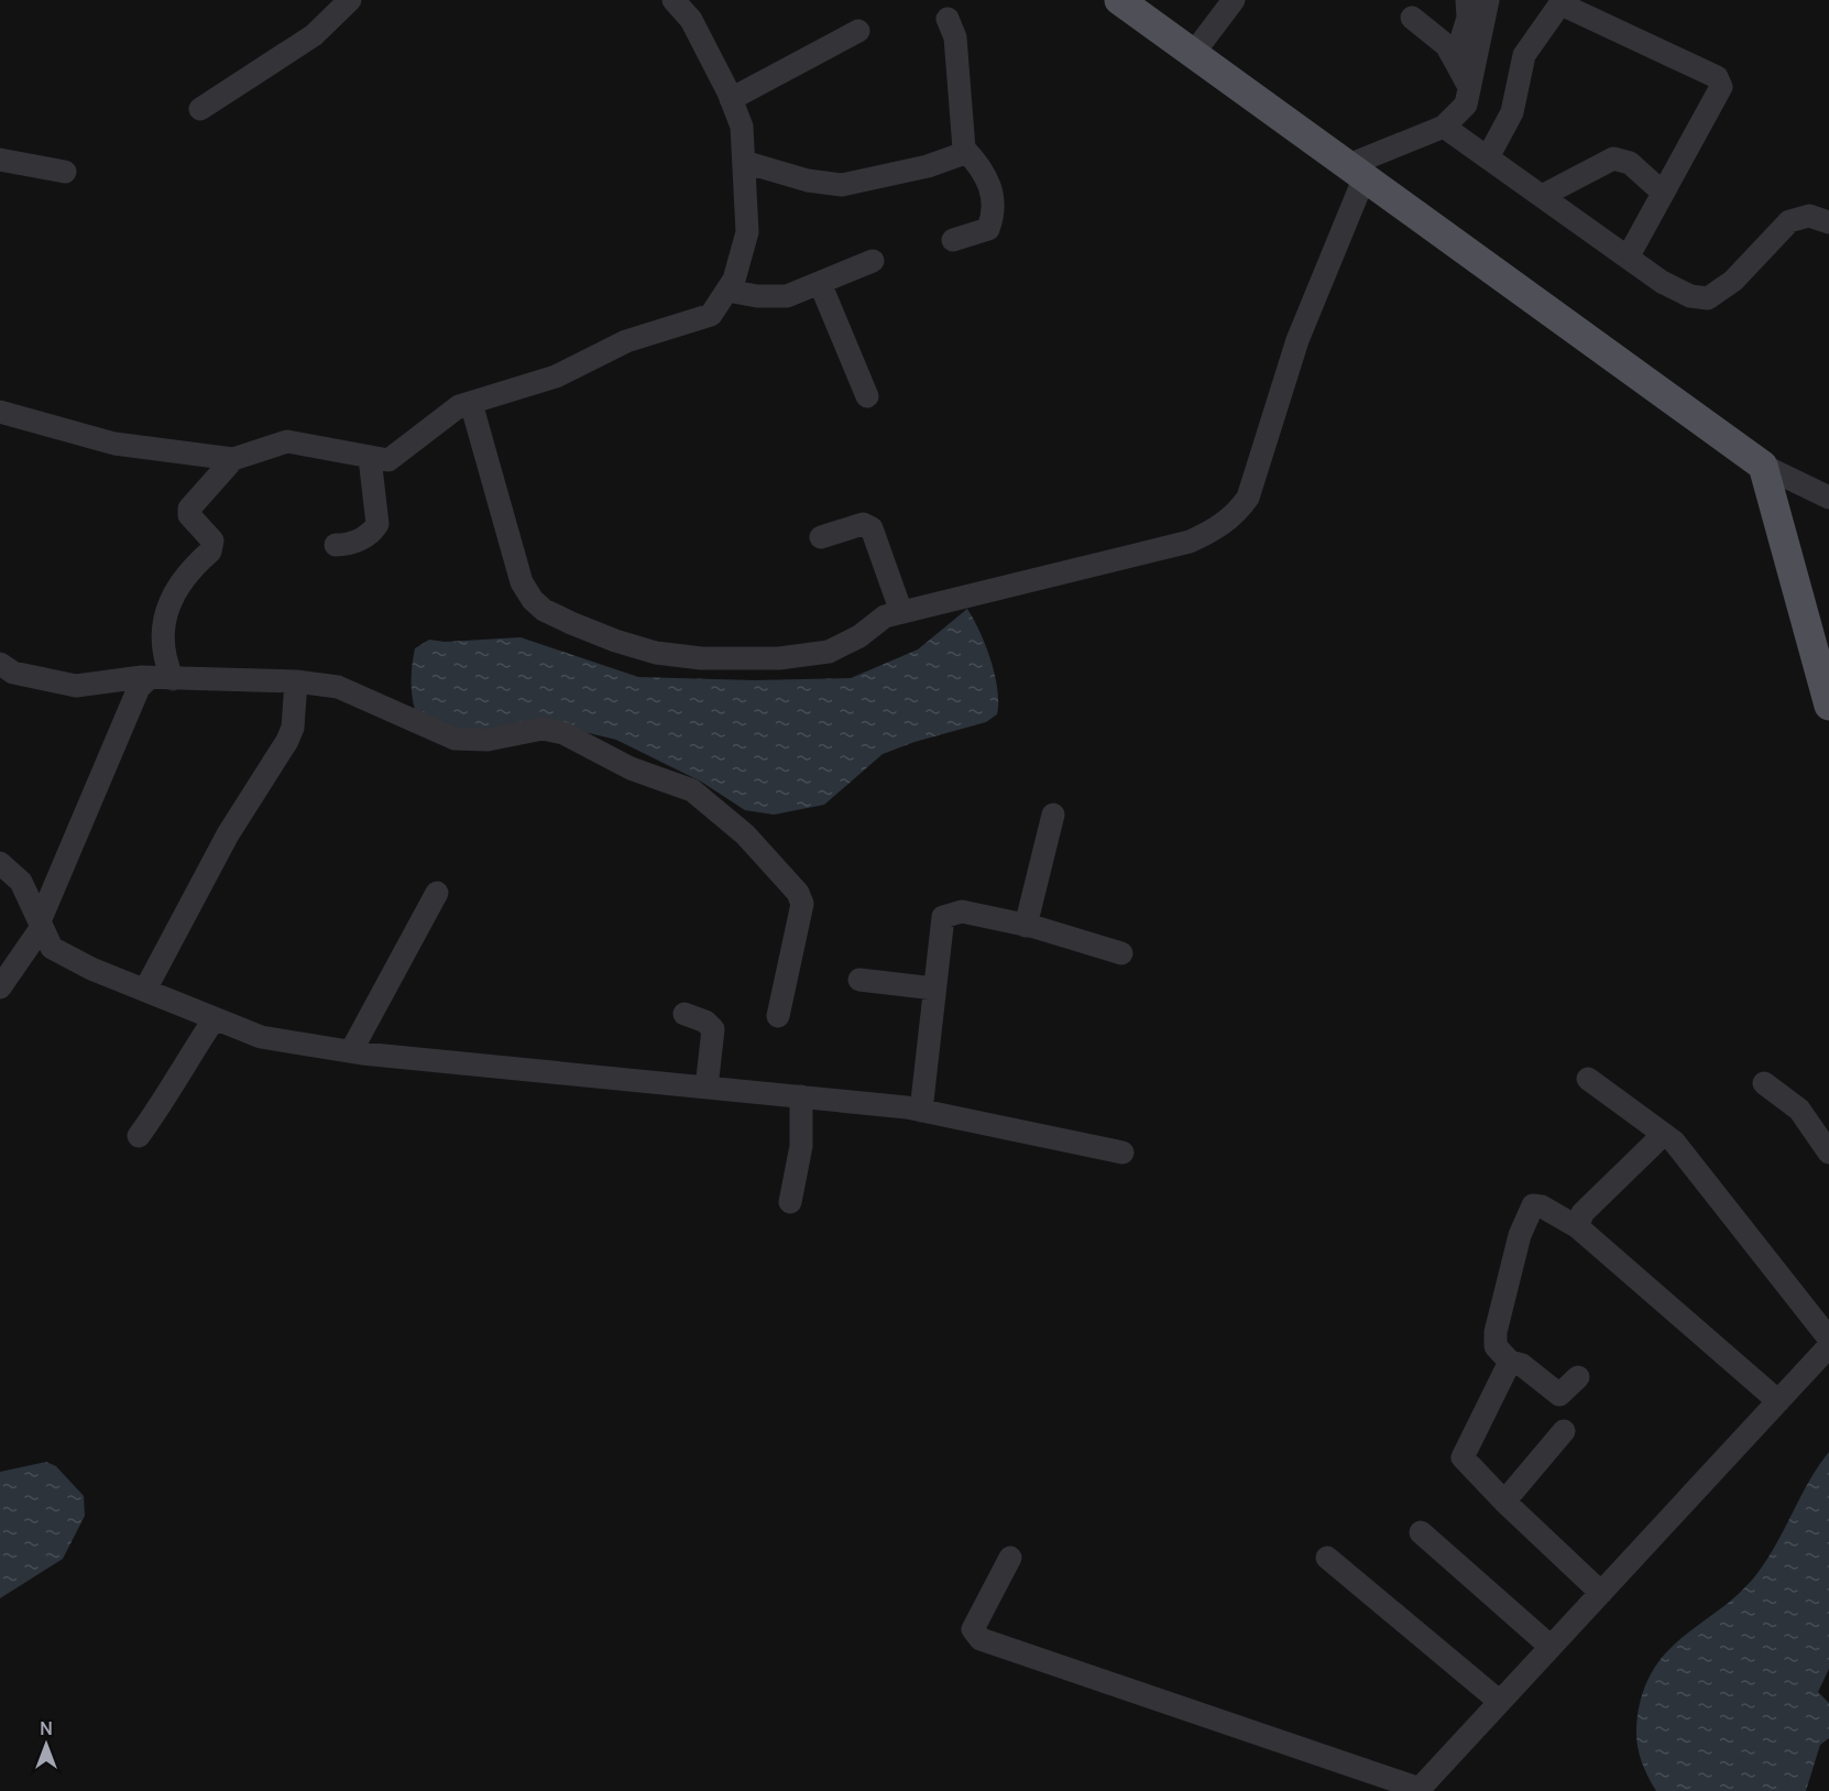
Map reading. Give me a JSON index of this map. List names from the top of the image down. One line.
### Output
{"north":"top"}
